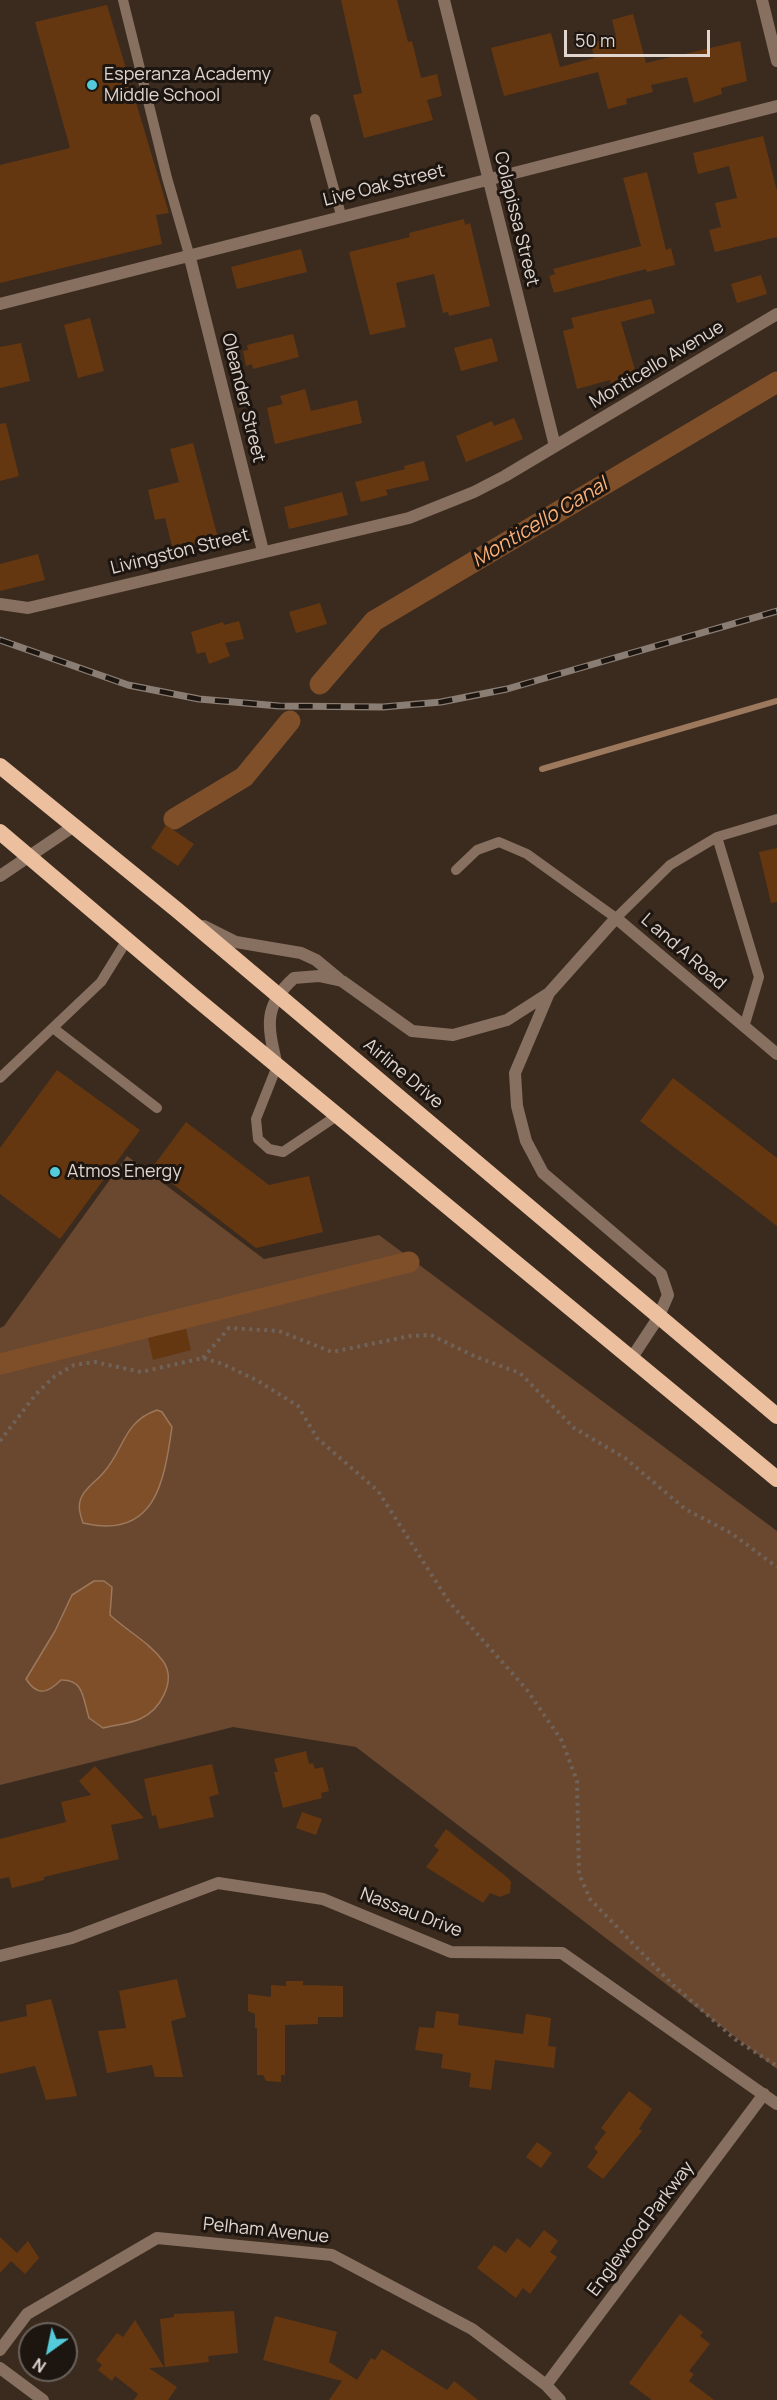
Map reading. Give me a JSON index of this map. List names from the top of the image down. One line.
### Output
{"streets":{"highway":["Airline Drive"],"street":["Live Oak Street","Colapissa Street","Monticello Avenue","Oleander Street","Livingston Street","L and A Road","Nassau Drive","Englewood Parkway","Pelham Avenue"]},"crossings":[["Live Oak Street","Colapissa Street"],["Live Oak Street","Oleander Street"],["Colapissa Street","Monticello Avenue"],["Monticello Avenue","Livingston Street"],["Oleander Street","Livingston Street"],["Nassau Drive","Englewood Parkway"],["Englewood Parkway","Pelham Avenue"]],"water":["Monticello Canal"],"places":["Esperanza Academy Middle School","Atmos Energy"],"scale_bar":"50 m","north":"bottom left"}
